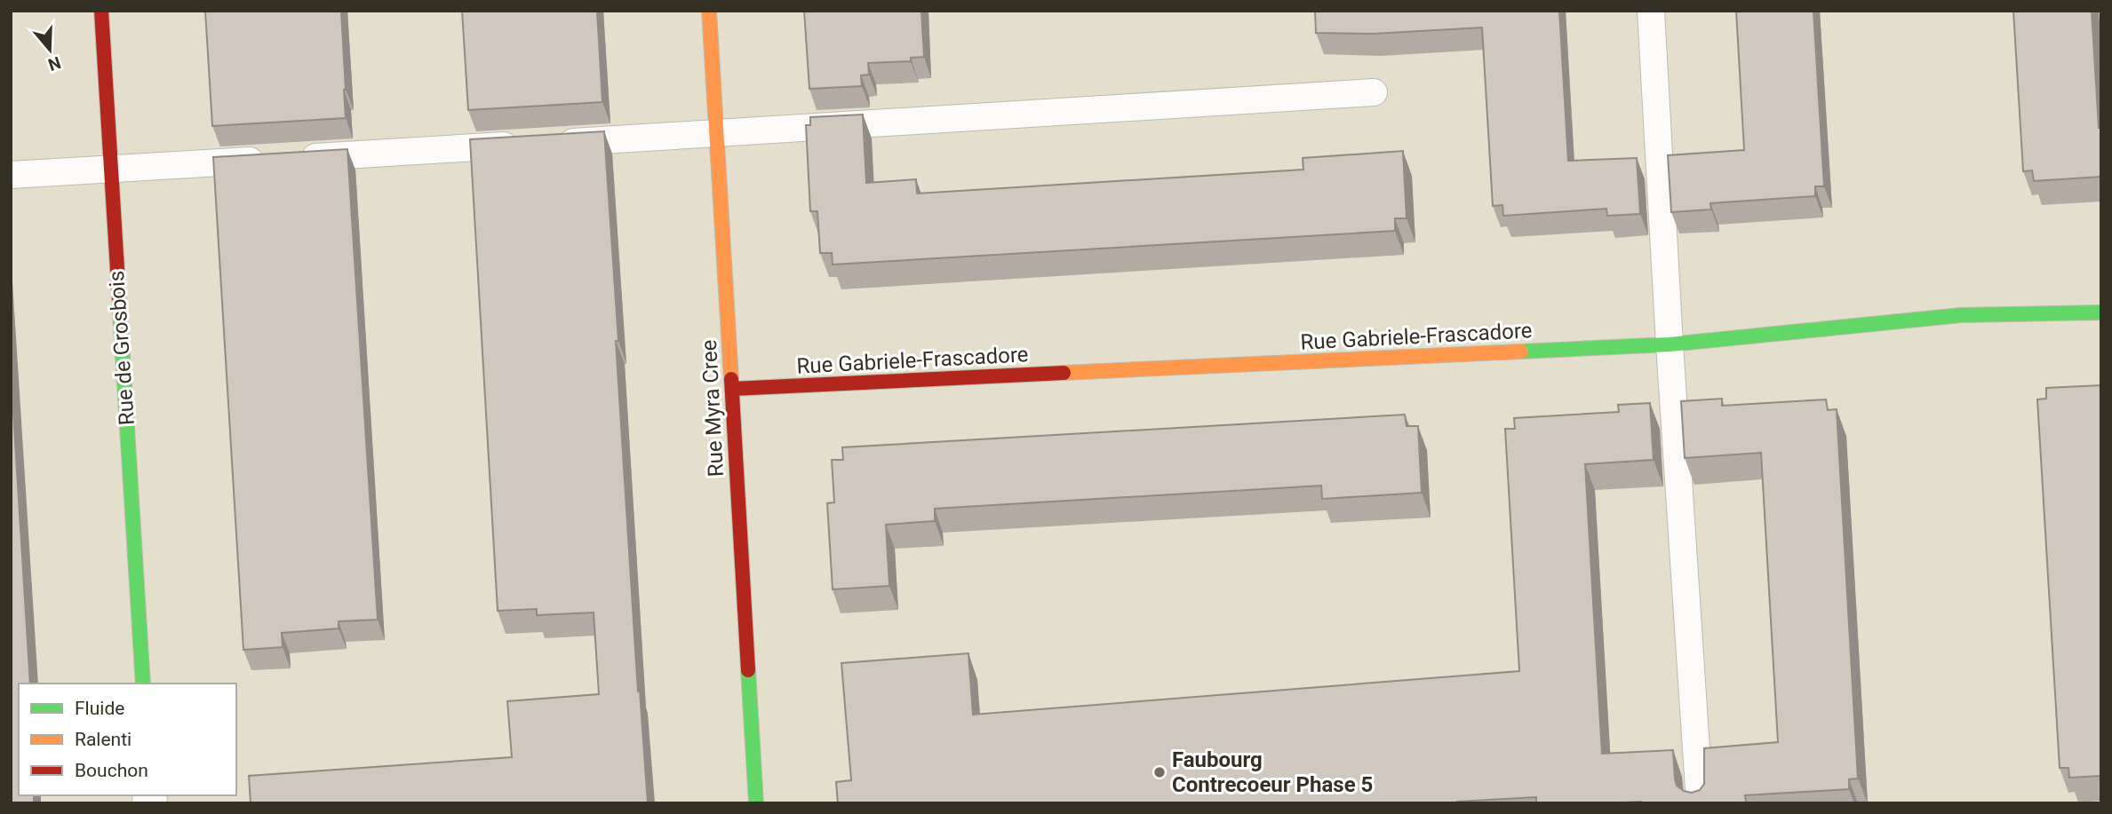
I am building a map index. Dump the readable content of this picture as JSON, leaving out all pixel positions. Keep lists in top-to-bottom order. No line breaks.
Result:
{"streets":{"street":["Rue Gabriele-Frascadore","Rue de Grosbois","Rue Myra Cree"]},"crossings":[["Rue Gabriele-Frascadore","Rue Myra Cree"]],"places":["Faubourg Contrecoeur Phase 5"],"legend":["Fluide","Ralenti","Bouchon"],"north":"bottom"}
